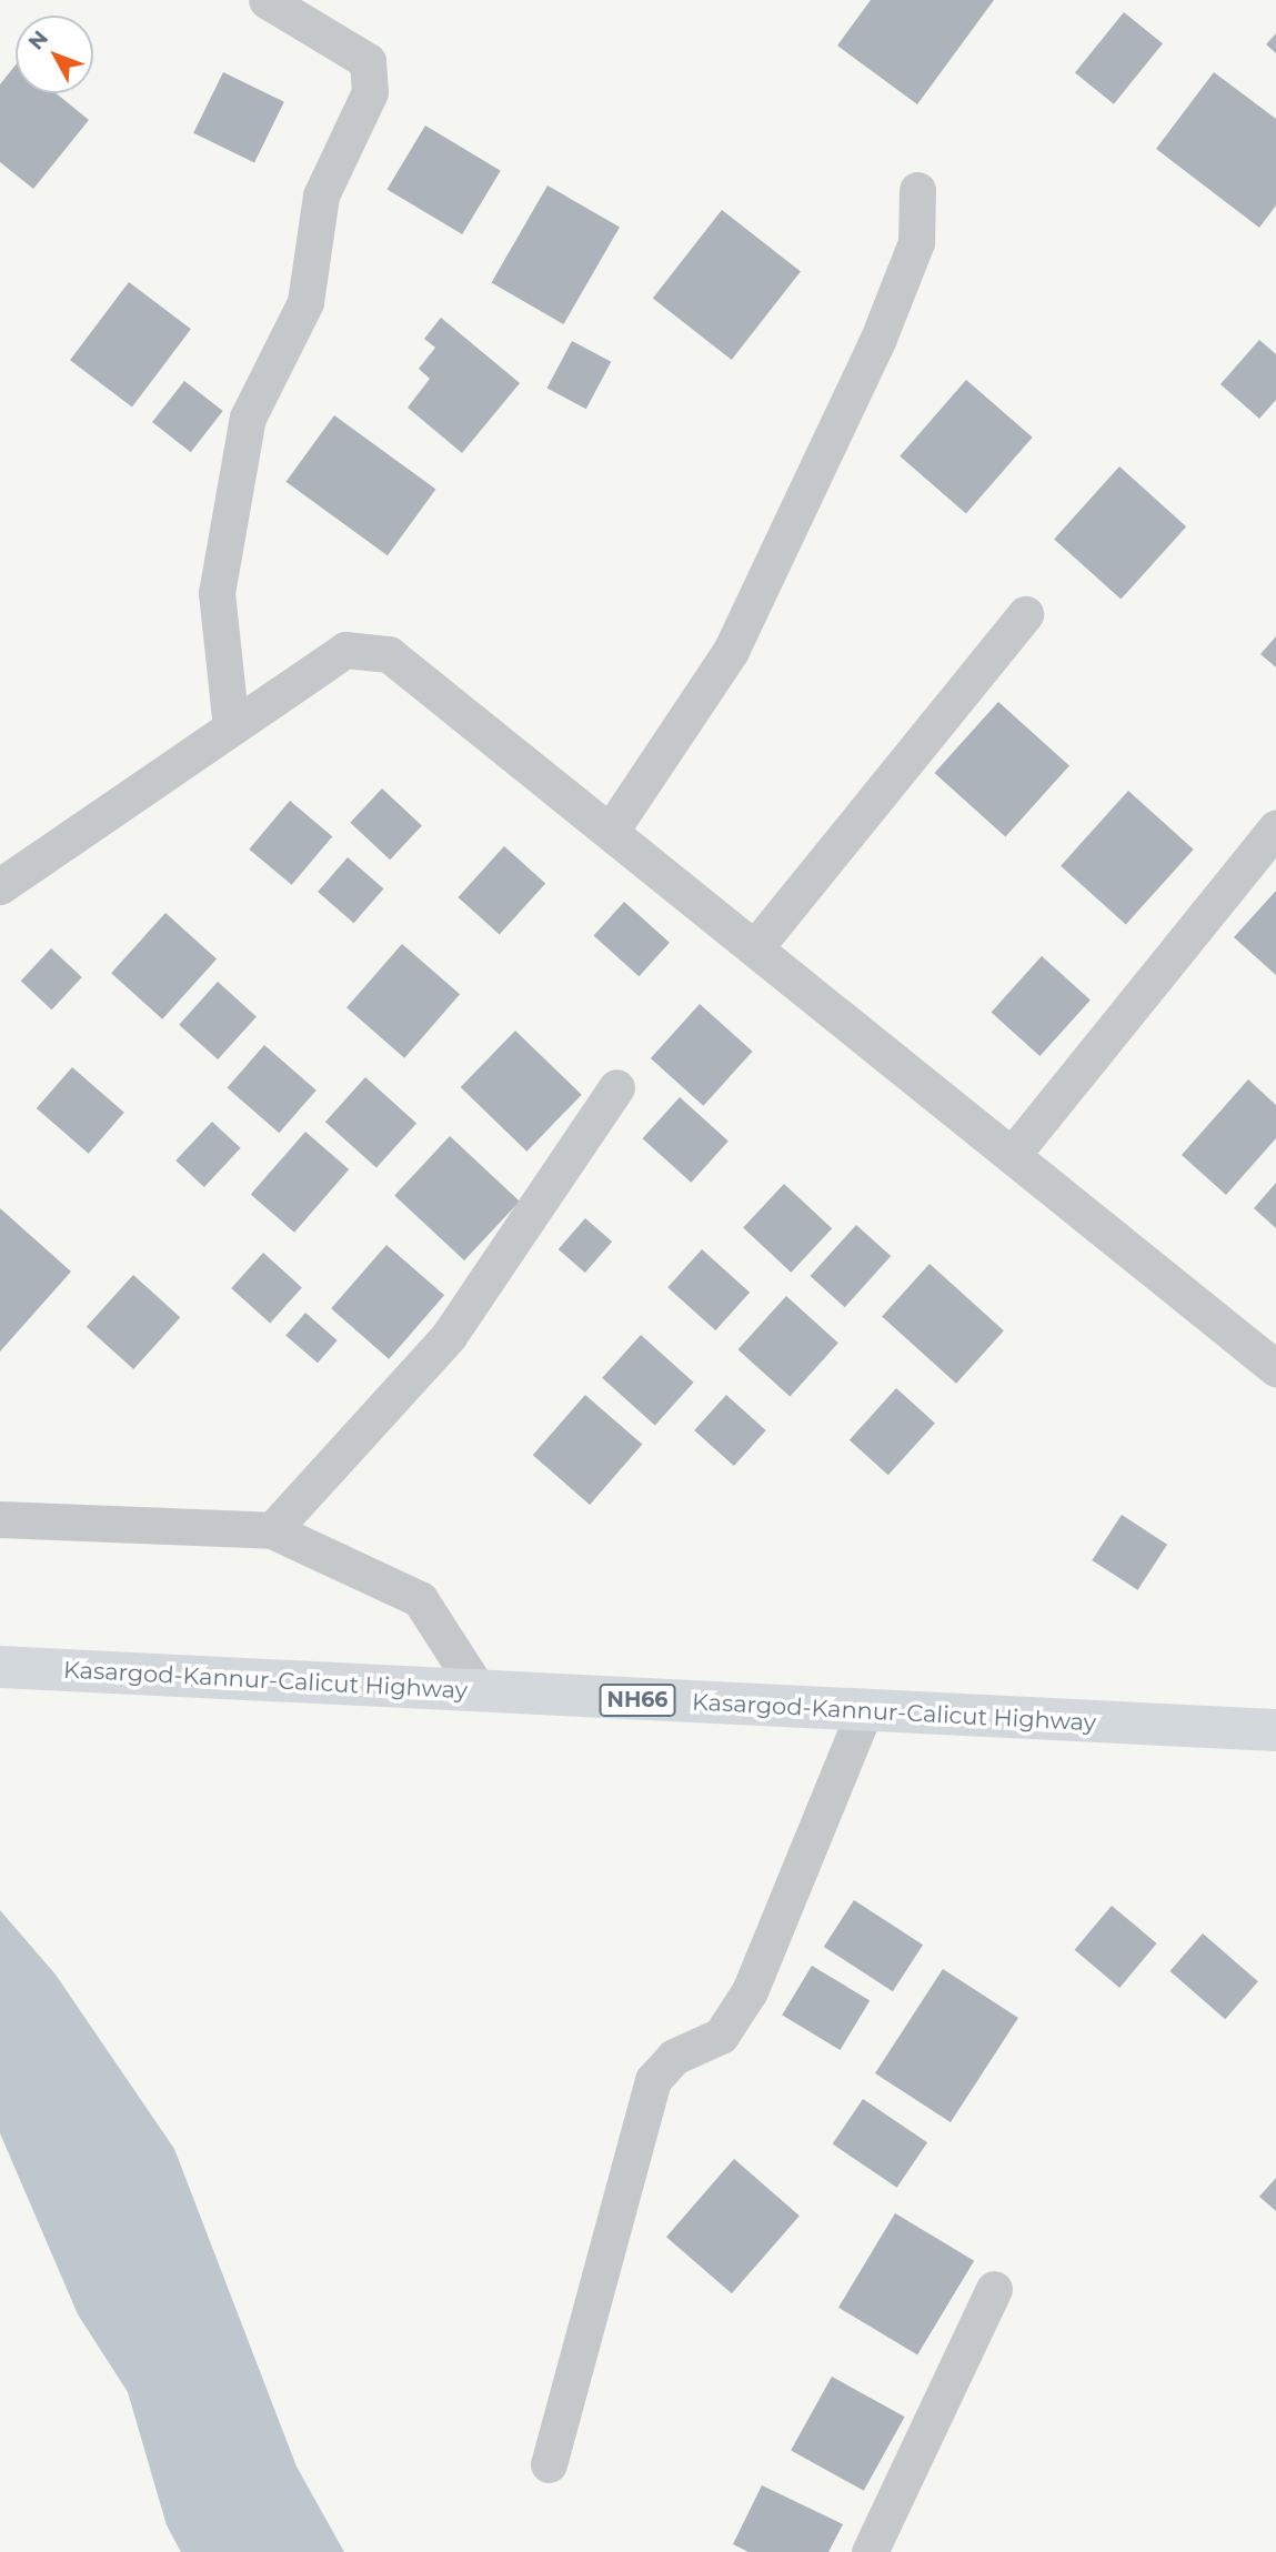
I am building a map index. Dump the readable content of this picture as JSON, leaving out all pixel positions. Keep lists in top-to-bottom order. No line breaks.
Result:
{"streets":{"highway":["Kasargod-Kannur-Calicut Highway","NH66"]},"north":"top left"}
